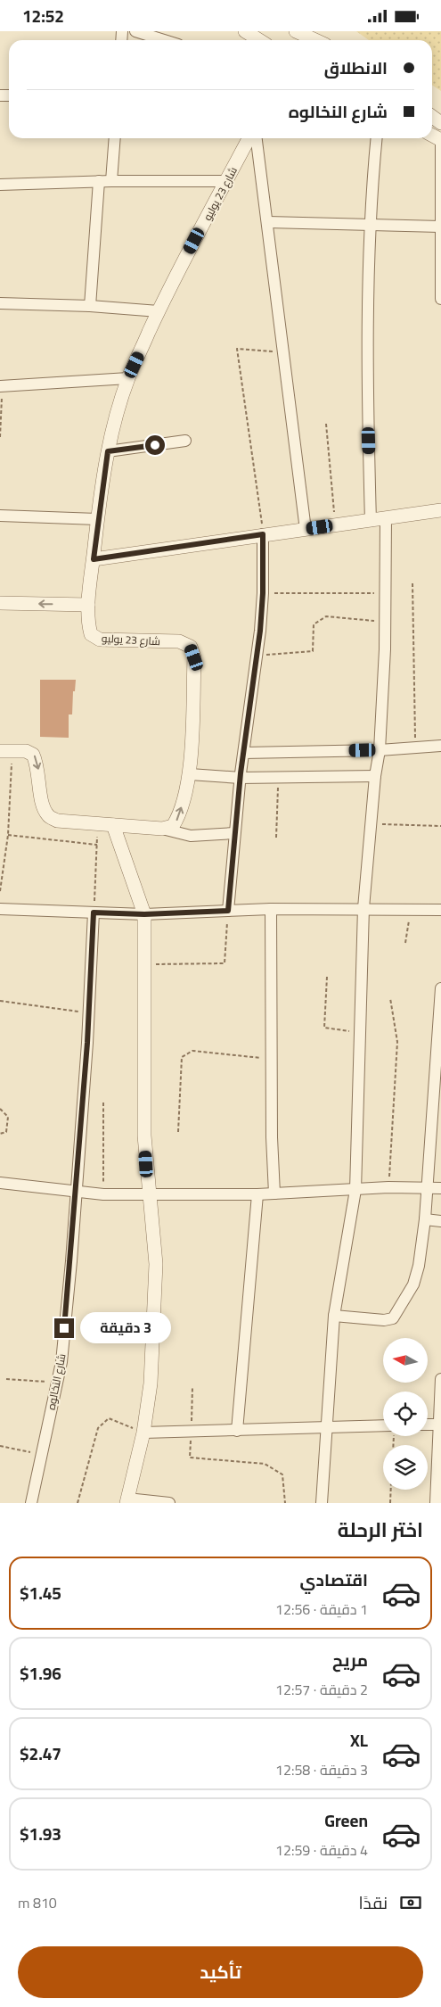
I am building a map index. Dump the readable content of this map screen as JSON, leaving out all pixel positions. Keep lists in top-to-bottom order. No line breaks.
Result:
{"streets":{"street":["شارع 23 يوليو","شارع النخالوه"]},"north":"left","page":{"status":"12:52","banner":["الانطلاق","شارع النخالوه"],"bubble":"3 دقيقة","heading":"اختر الرحلة","list":[{"name":"اقتصادي","note":"1 دقيقة · 12:56","value":"$1.45"},{"name":"مريح","note":"2 دقيقة · 12:57","value":"$1.96"},{"name":"XL","note":"3 دقيقة · 12:58","value":"$2.47"},{"name":"Green","note":"4 دقيقة · 12:59","value":"$1.93"}],"pay":["نقدًا","810 m"],"buttons":"تأكيد"}}
